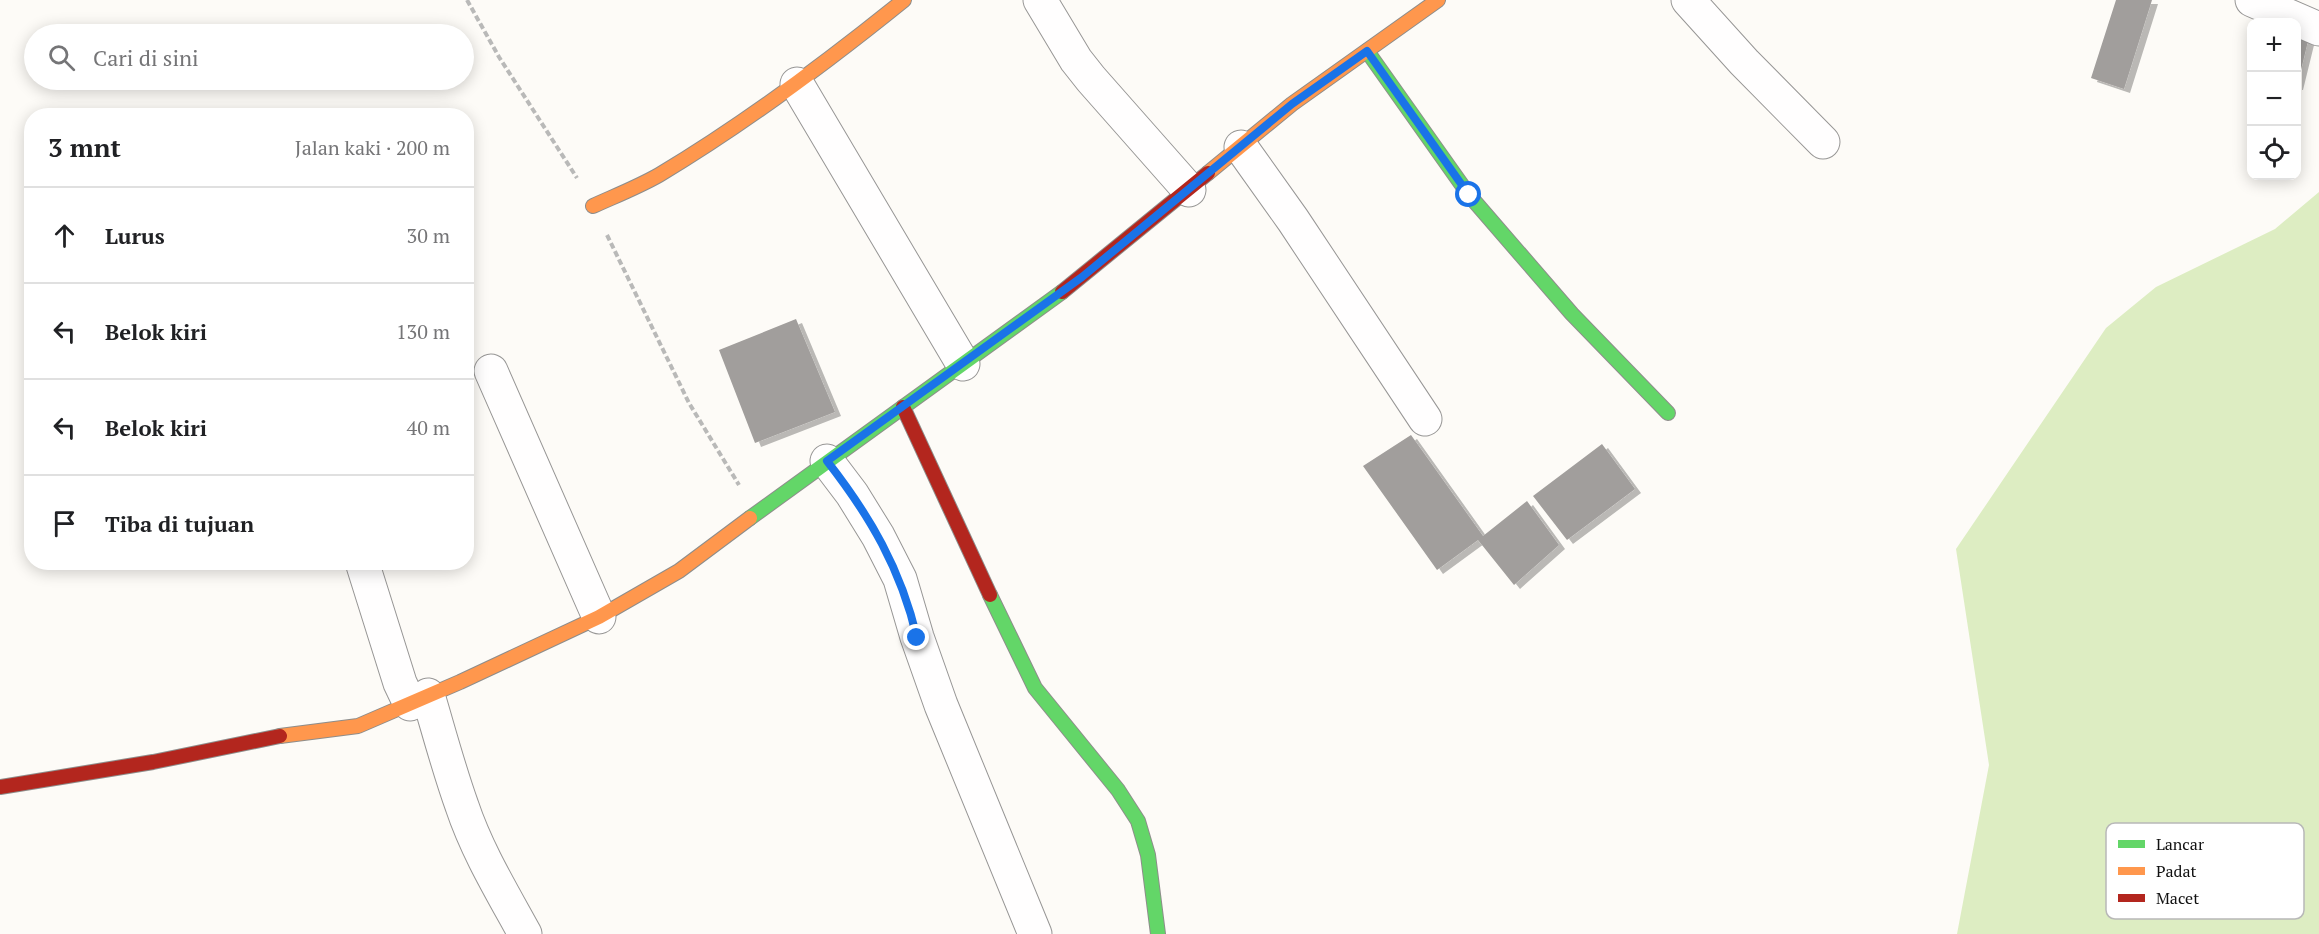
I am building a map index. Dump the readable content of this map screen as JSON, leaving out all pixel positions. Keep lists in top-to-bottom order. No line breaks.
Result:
{"legend":["Lancar","Padat","Macet"],"page":{"map_buttons":["+","−"],"search":"Cari di sini","heading":["3 mnt","Jalan kaki · 200 m"],"list":[["Lurus","30 m"],["Belok kiri","130 m"],["Belok kiri","40 m"],"Tiba di tujuan"]}}
